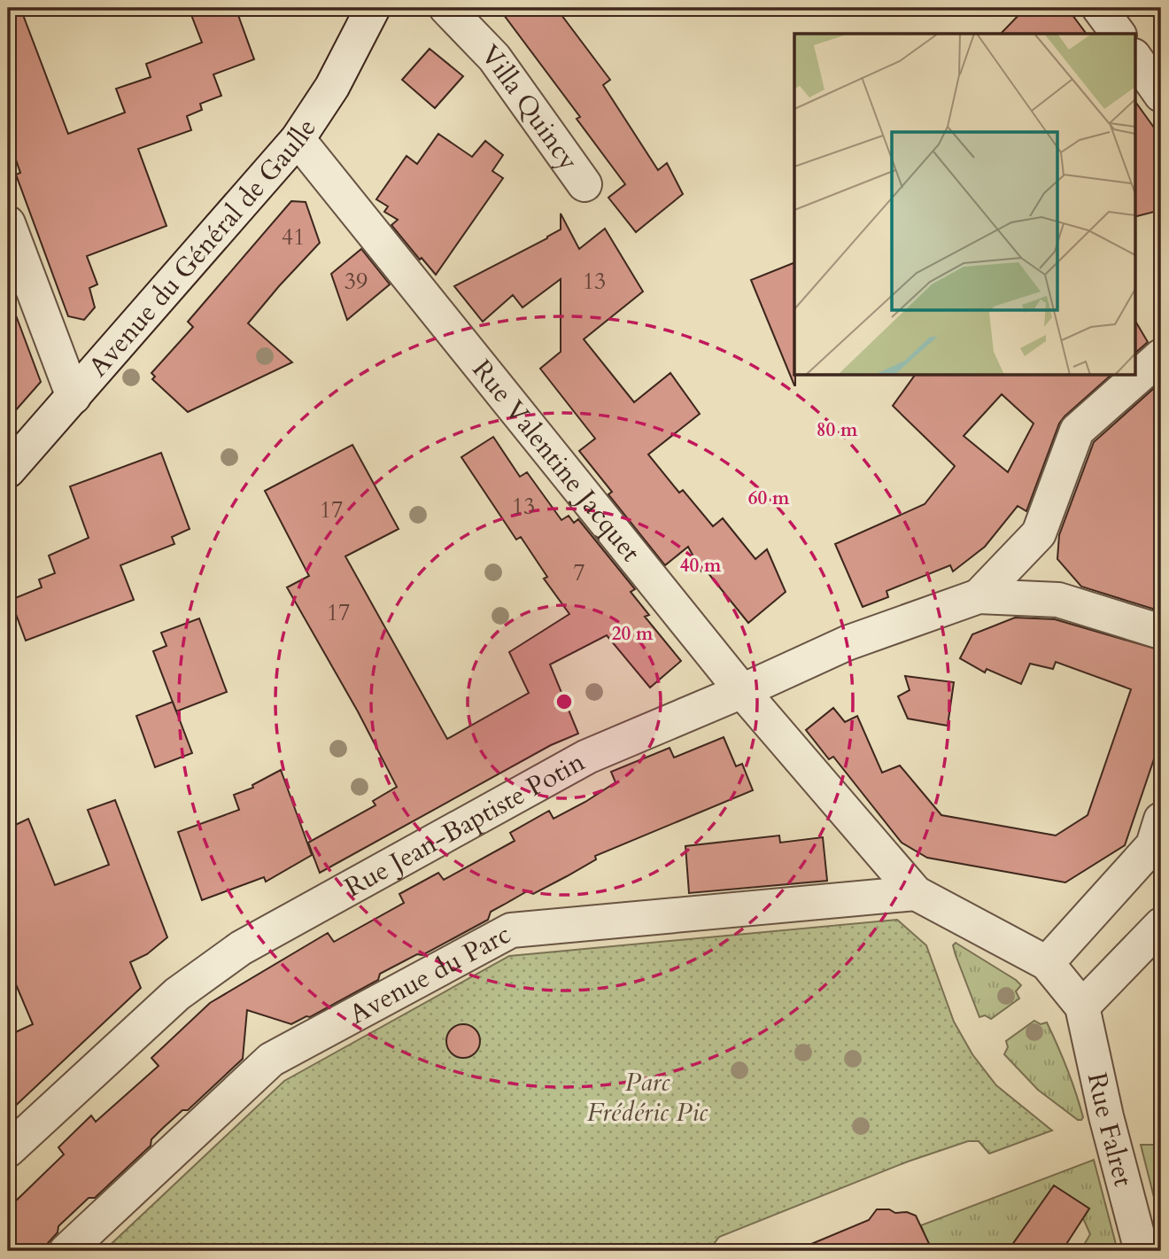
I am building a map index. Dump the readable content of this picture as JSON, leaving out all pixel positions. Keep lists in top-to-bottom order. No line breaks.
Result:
{"streets":{"street":["Villa Quincy","Avenue du Général de Gaulle","Rue Valentine Jacquet","Rue Jean-Baptiste Potin","Avenue du Parc","Rue Falret"]},"crossings":[["Avenue du Général de Gaulle","Rue Valentine Jacquet"],["Rue Valentine Jacquet","Rue Jean-Baptiste Potin"],["Rue Valentine Jacquet","Avenue du Parc"]],"parks":["Parc Frédéric Pic"],"house_numbers":["41","39","13","13","17","7","17"],"rings":["80 m","60 m","40 m","20 m"]}
